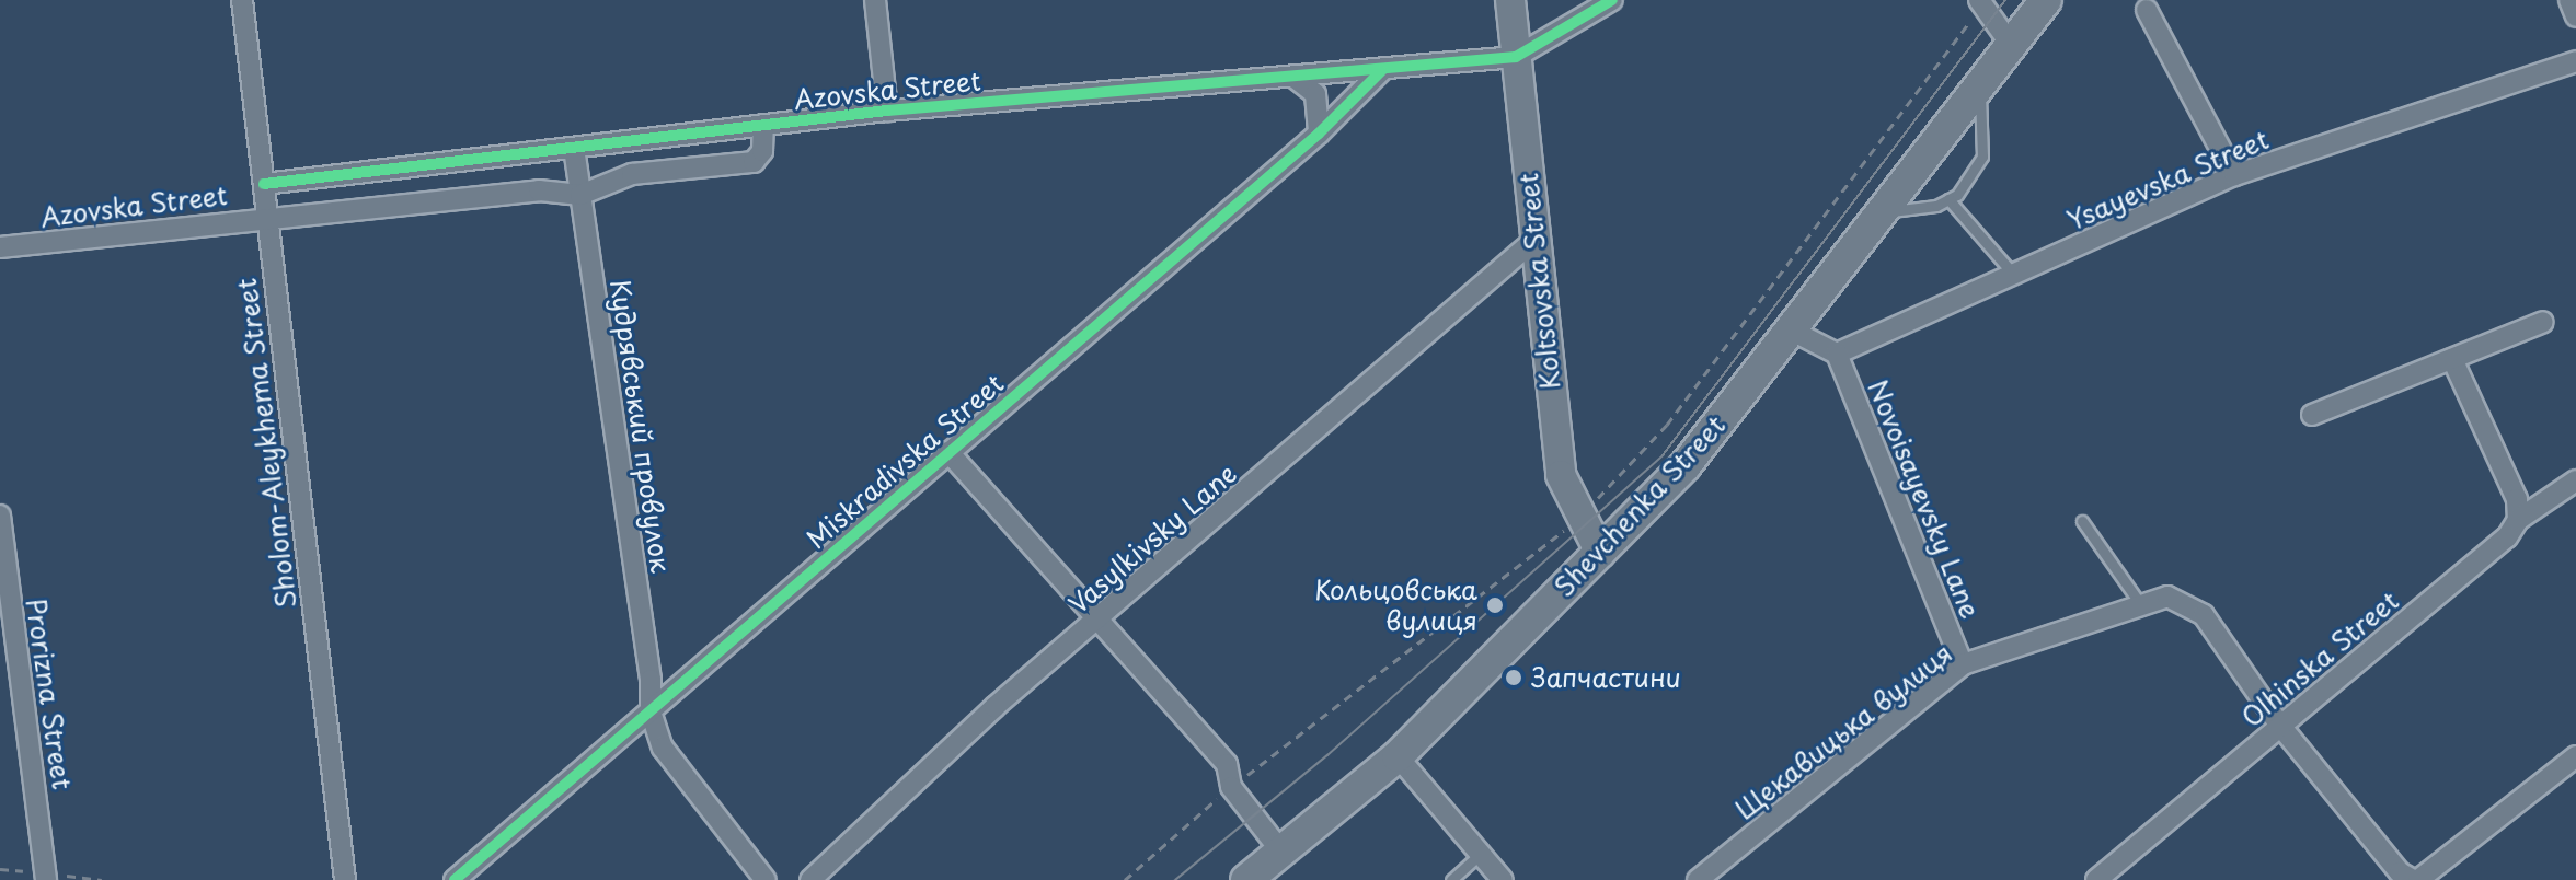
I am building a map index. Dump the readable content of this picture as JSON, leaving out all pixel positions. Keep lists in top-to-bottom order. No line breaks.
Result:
{"streets":{"main road":["Shevchenka Street"],"street":["Azovska Street","Ysayevska Street","Koltsovska Street","Кудрявський провулок","Sholom-Aleykhema Street","Miskradivska Street","Novoisayevsky Lane","Vasylkivsky Lane","Olhinska Street","Prorizna Street","Щекавицька вулиця"]},"crossings":[["Azovska Street","Koltsovska Street"],["Azovska Street","Кудрявський провулок"],["Azovska Street","Sholom-Aleykhema Street"],["Azovska Street","Miskradivska Street"],["Ysayevska Street","Novoisayevsky Lane"],["Koltsovska Street","Shevchenka Street"],["Koltsovska Street","Vasylkivsky Lane"],["Кудрявський провулок","Miskradivska Street"],["Novoisayevsky Lane","Щекавицька вулиця"],["Olhinska Street","Щекавицька вулиця"]],"places":["Кольцовська вулиця","Запчастини"]}
